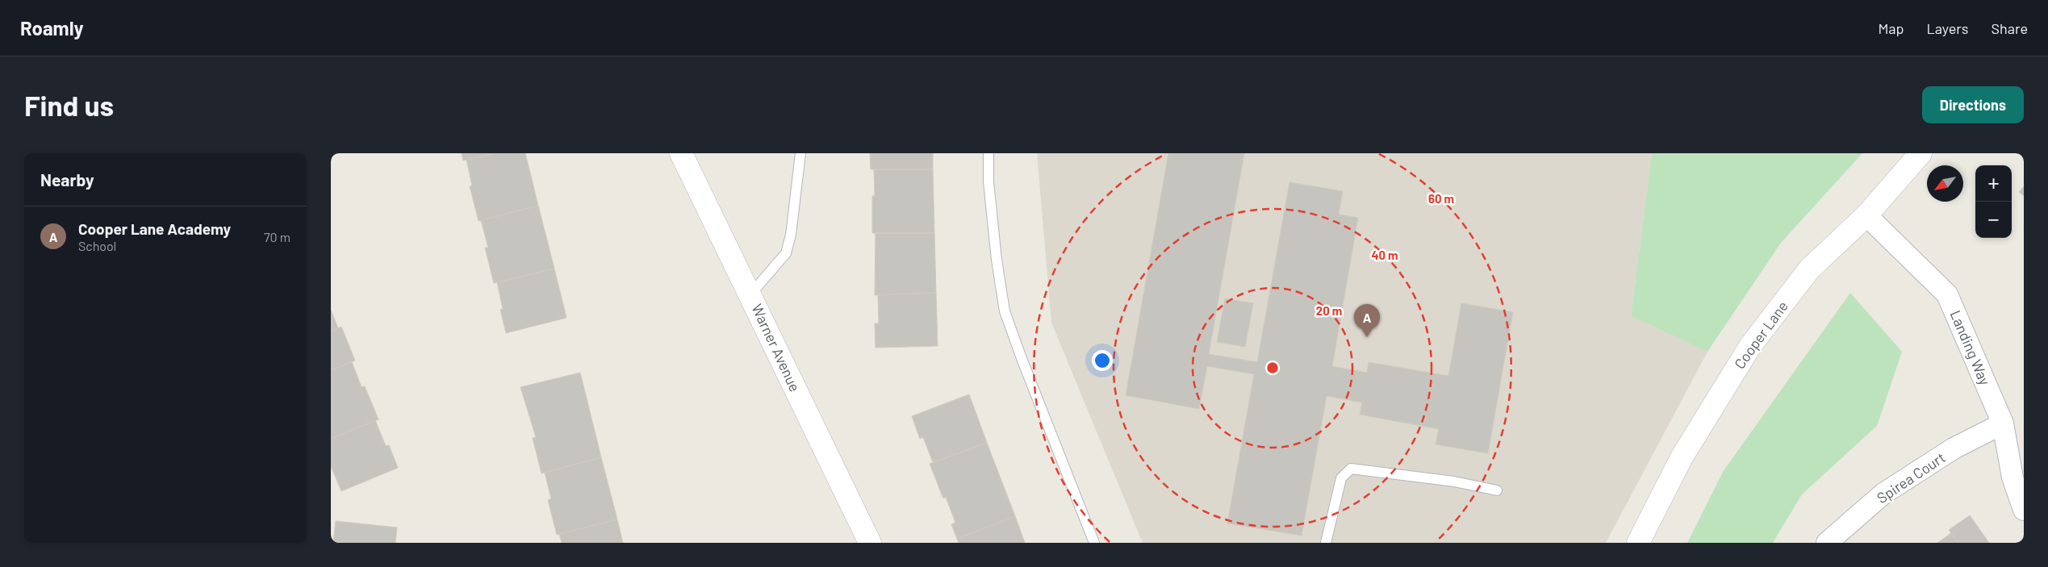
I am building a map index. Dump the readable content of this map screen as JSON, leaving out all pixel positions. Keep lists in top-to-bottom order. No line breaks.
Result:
{"streets":{"street":["Cooper Lane","Warner Avenue","Landing Way","Spirea Court"]},"crossings":[["Cooper Lane","Landing Way"],["Landing Way","Spirea Court"]],"north":"bottom left","page":{"header":"Roamly","nav":["Map","Layers","Share"],"buttons":"Directions","title":"Find us","heading":"Nearby","map_buttons":["+","−"],"list":[{"mark":"A","name":"Cooper Lane Academy","note":"School","value":"70 m"}],"pins":"A"},"rings":["60 m","40 m","20 m"]}
